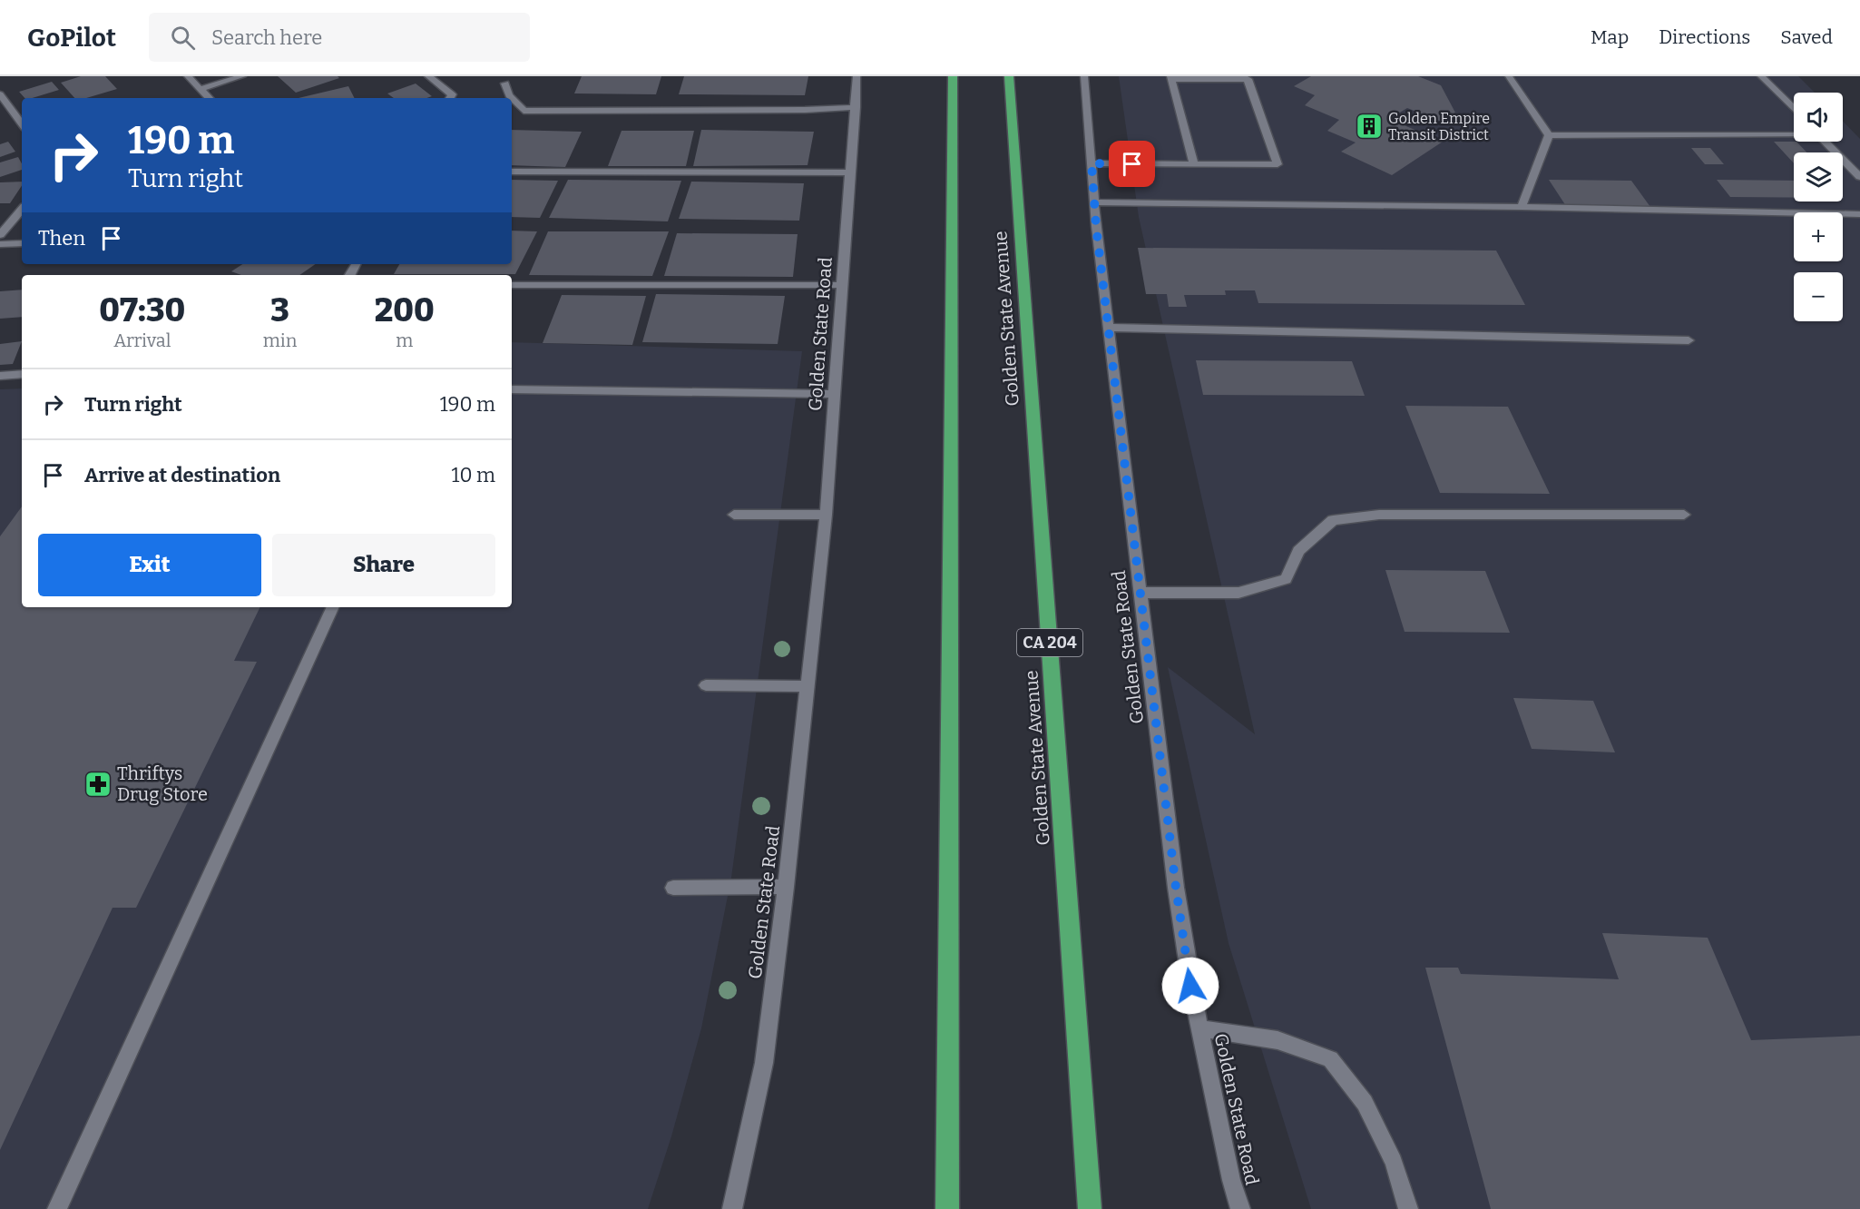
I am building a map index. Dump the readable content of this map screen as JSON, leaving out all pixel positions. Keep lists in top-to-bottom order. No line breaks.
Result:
{"streets":{"highway":["Golden State Avenue","CA 204"],"street":["Golden State Road"]},"places":{"building":["Golden Empire Transit District"],"pharmacy":["Thriftys Drug Store"]},"page":{"header":"GoPilot","search":"Search here","nav":["Map","Directions","Saved"],"map_buttons":["+","−"],"turn":["190 m","Turn right"],"then":"Then","eta":["07:30","Arrival","3","min","200","m"],"list":[{"name":"Turn right","value":"190 m"},{"name":"Arrive at destination","value":"10 m"}],"buttons":["Exit","Share"]}}
